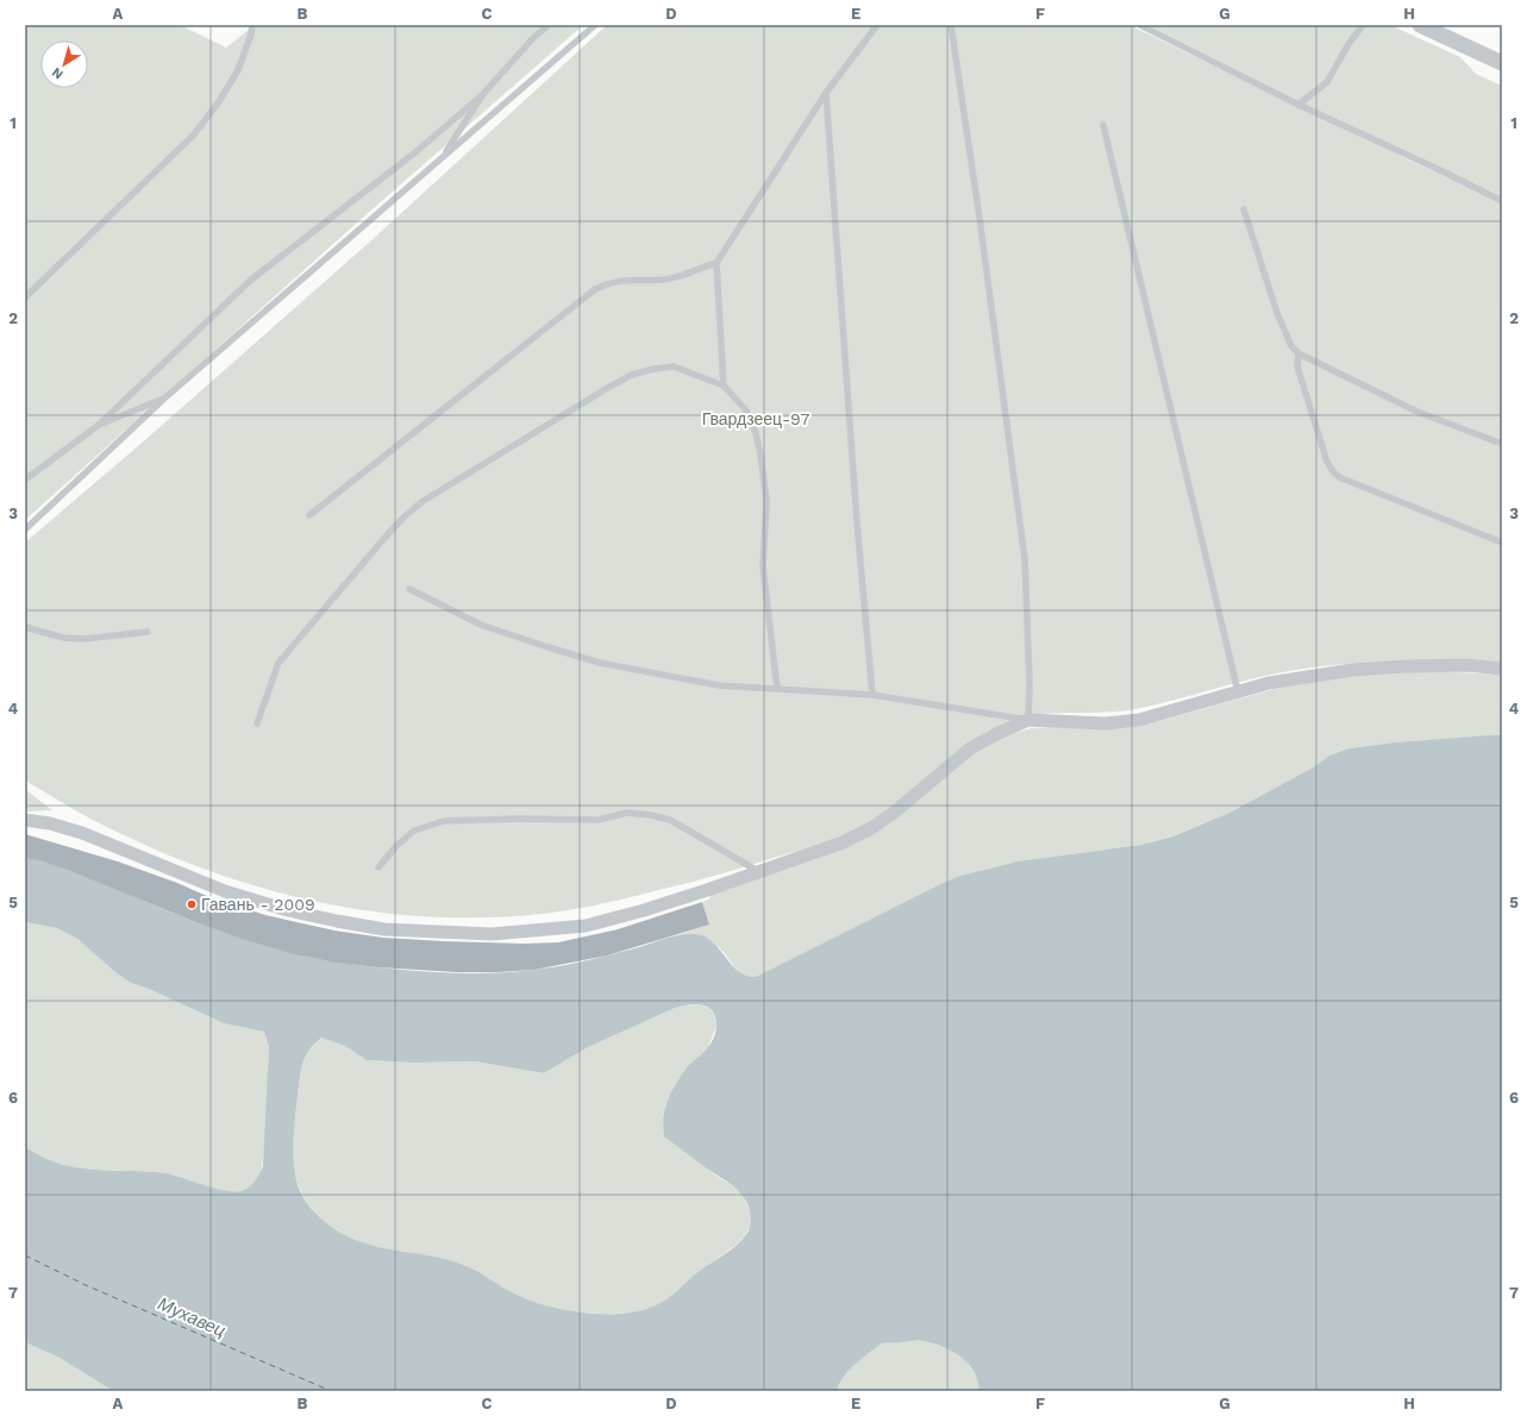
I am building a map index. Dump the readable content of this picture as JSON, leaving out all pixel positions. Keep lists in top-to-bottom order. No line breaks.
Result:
{"water":["Мухавец"],"parks":["Гвардзеец-97"],"places":["Гавань - 2009"],"north":"bottom left","grid":{"columns":["A","B","C","D","E","F","G","H"],"rows":["1","2","3","4","5","6","7"]}}
